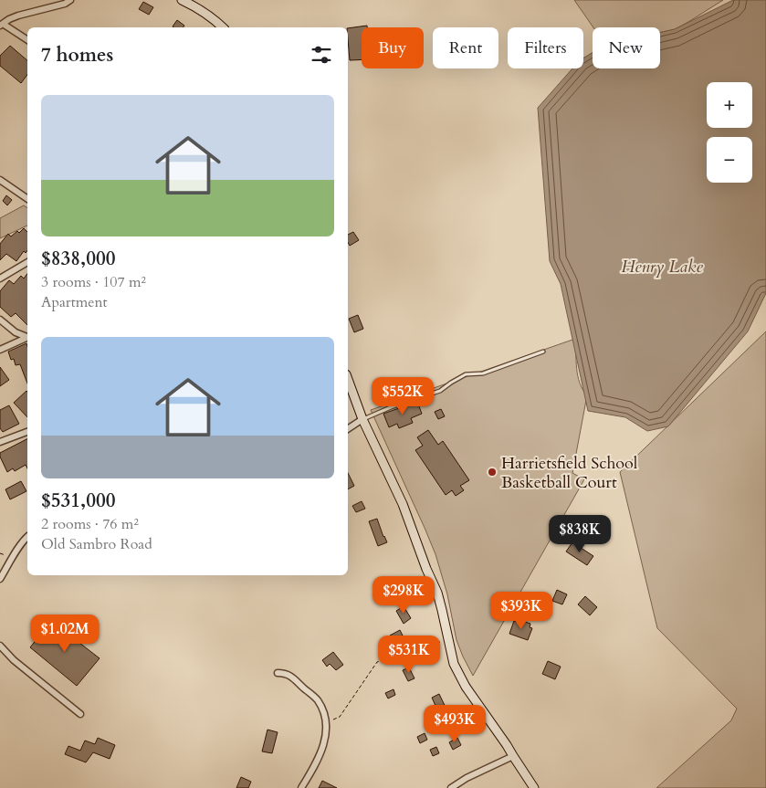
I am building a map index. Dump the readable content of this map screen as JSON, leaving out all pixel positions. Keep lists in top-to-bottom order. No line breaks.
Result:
{"water":["Henry Lake"],"places":["Harrietsfield School Basketball Court"],"page":{"chip":["Buy","Rent","Filters","New"],"heading":"7 homes","map_buttons":["+","−"],"list":[{"name":"$838,000","note":"3 rooms · 107 m² · Apartment"},{"name":"$531,000","note":"2 rooms · 76 m² · Old Sambro Road"}],"price":["$552K","$838K","$298K","$393K","$1.02M","$531K","$493K"]}}
